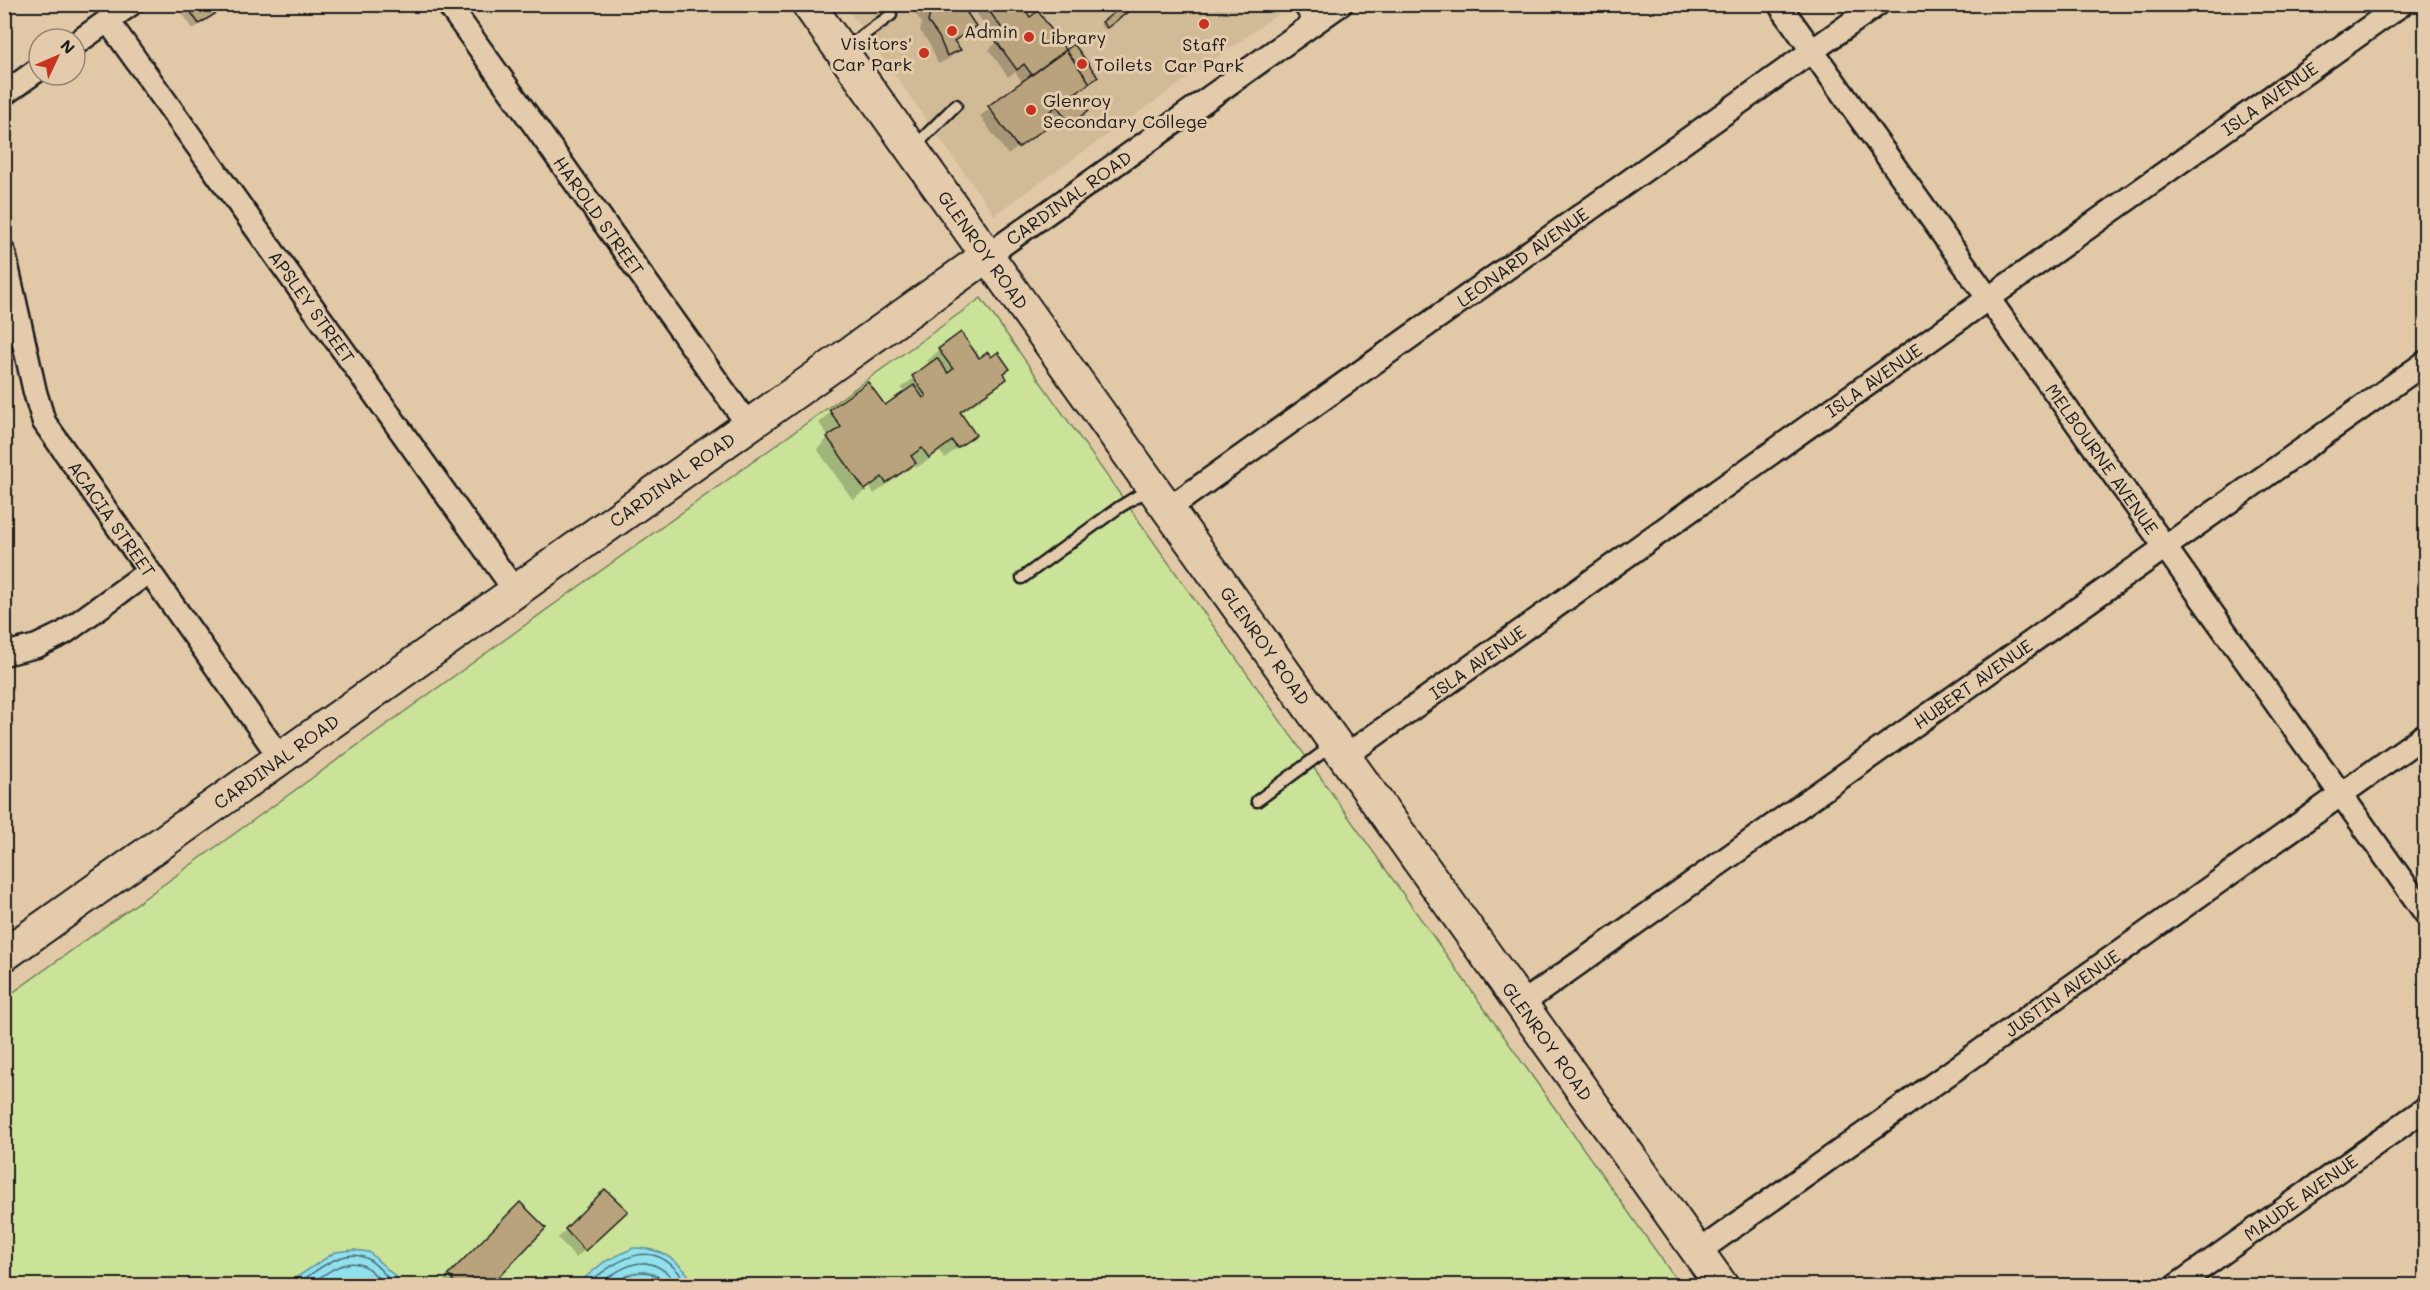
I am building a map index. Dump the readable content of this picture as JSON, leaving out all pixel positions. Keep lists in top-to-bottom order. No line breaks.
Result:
{"streets":{"street":["ISLA AVENUE","CARDINAL ROAD","HAROLD STREET","GLENROY ROAD","LEONARD AVENUE","APSLEY STREET","MELBOURNE AVENUE","ACACIA STREET","HUBERT AVENUE","JUSTIN AVENUE","MAUDE AVENUE"]},"crossings":[["ISLA AVENUE","GLENROY ROAD"],["ISLA AVENUE","MELBOURNE AVENUE"],["CARDINAL ROAD","HAROLD STREET"],["CARDINAL ROAD","GLENROY ROAD"],["CARDINAL ROAD","APSLEY STREET"],["CARDINAL ROAD","ACACIA STREET"],["GLENROY ROAD","LEONARD AVENUE"],["GLENROY ROAD","HUBERT AVENUE"],["GLENROY ROAD","JUSTIN AVENUE"],["LEONARD AVENUE","MELBOURNE AVENUE"],["MELBOURNE AVENUE","HUBERT AVENUE"],["MELBOURNE AVENUE","JUSTIN AVENUE"]],"places":["Staff Car Park","Admin","Library","Visitors' Car Park","Toilets","Glenroy Secondary College"],"north":"top right"}
